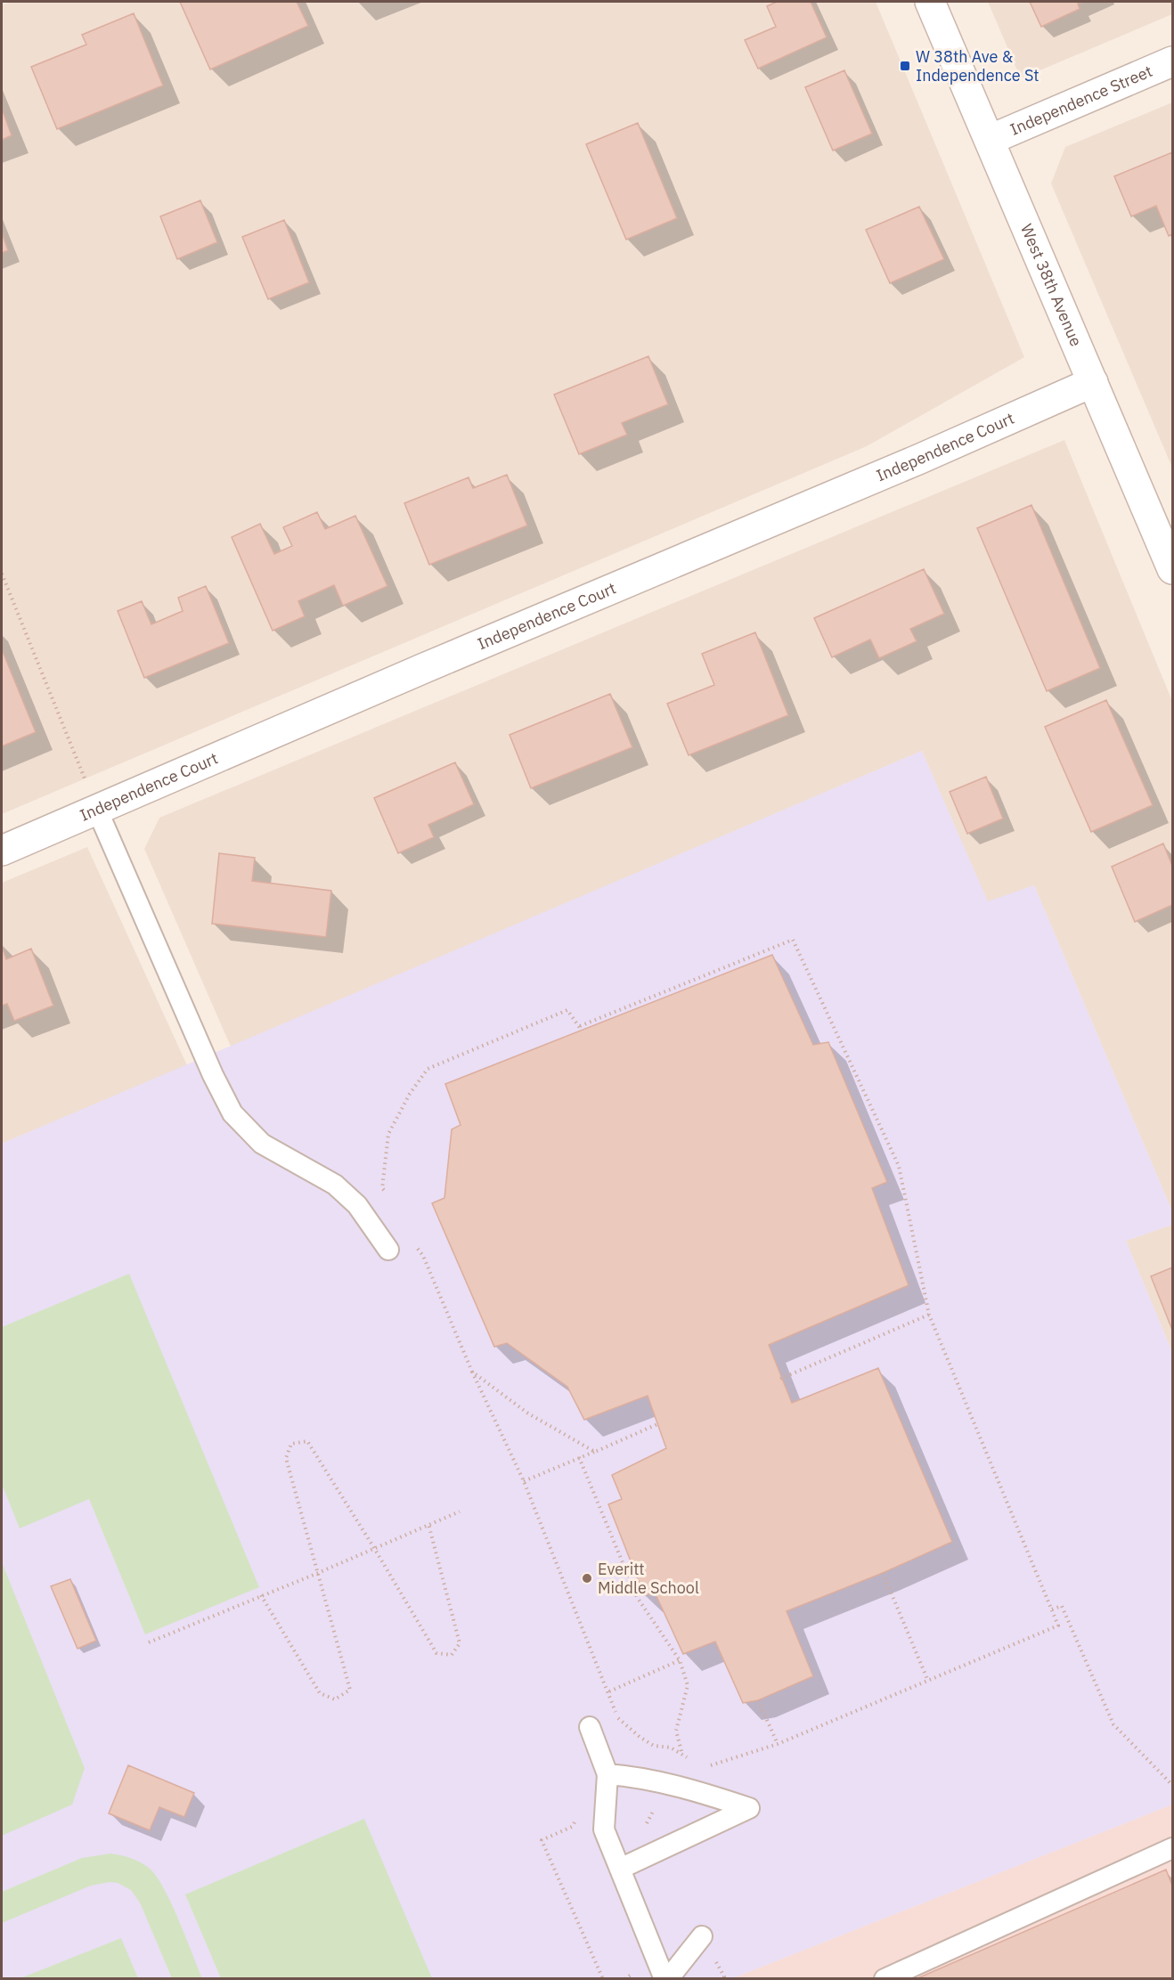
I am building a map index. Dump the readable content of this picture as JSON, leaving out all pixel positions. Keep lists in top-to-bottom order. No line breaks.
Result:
{"streets":{"street":["Independence Street","West 38th Avenue","Independence Court"]},"crossings":[["Independence Street","West 38th Avenue"],["West 38th Avenue","Independence Court"]],"places":{"transit":["W 38th Ave & Independence St"],"other":["Everitt Middle School"]}}
